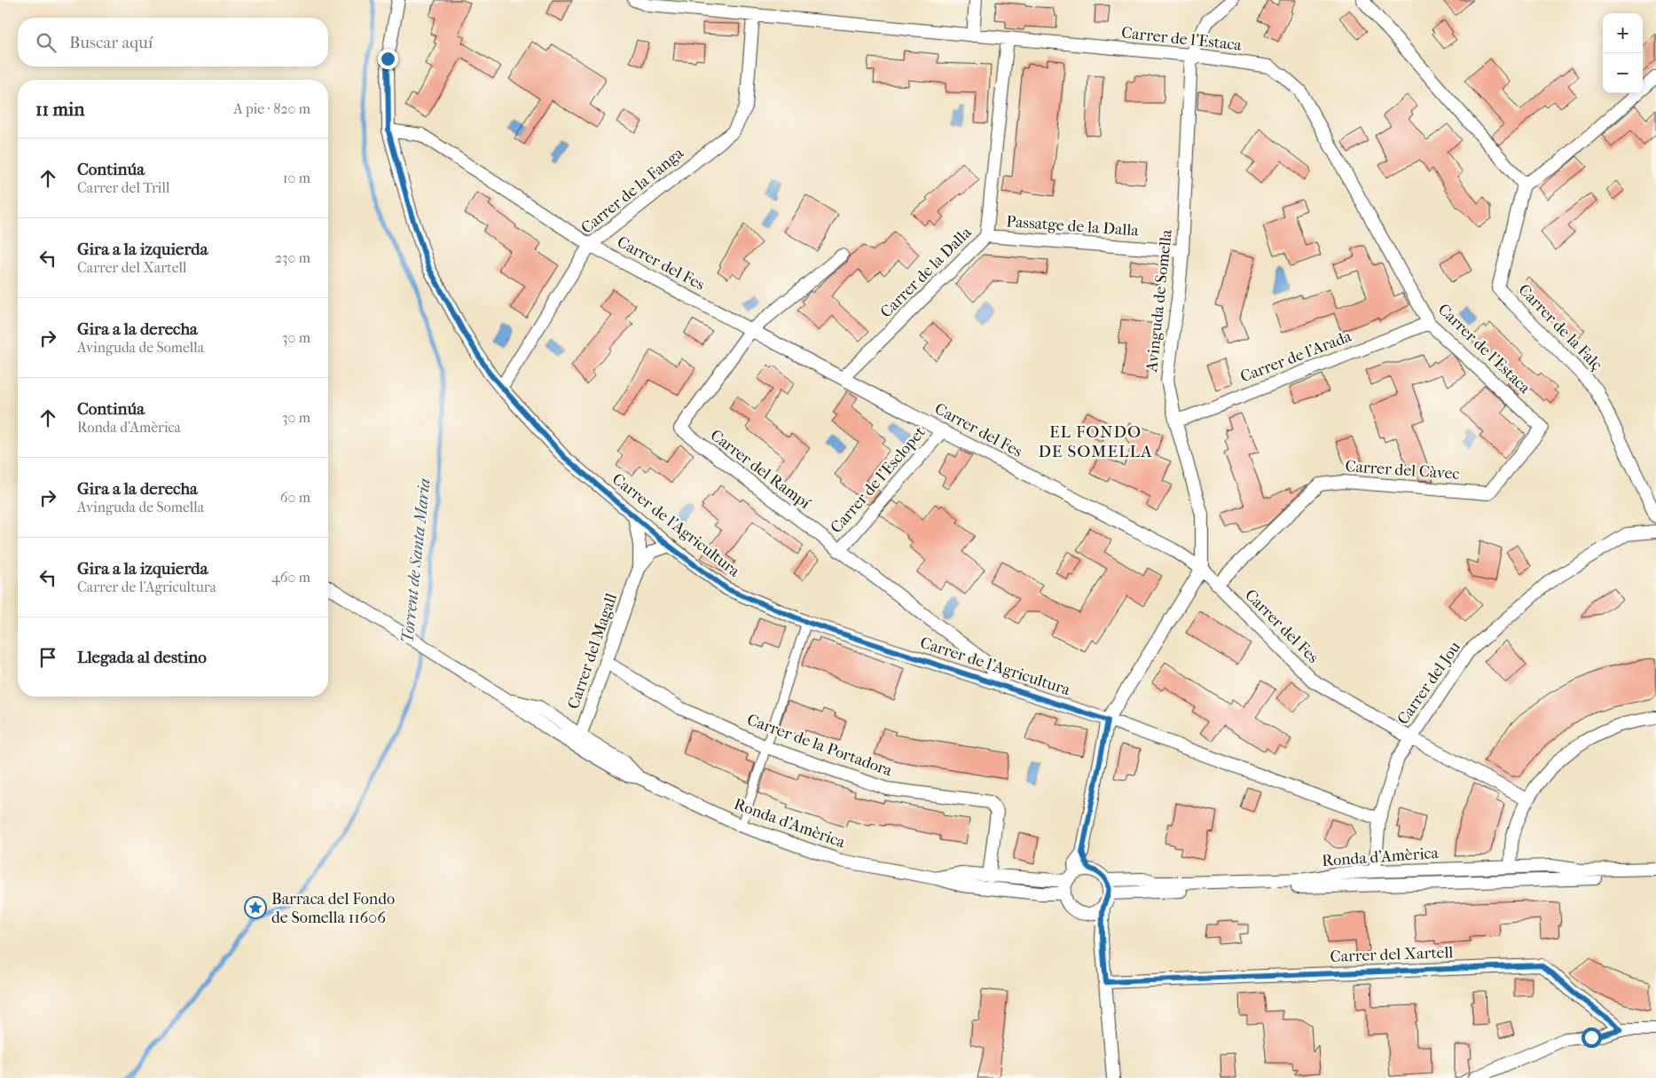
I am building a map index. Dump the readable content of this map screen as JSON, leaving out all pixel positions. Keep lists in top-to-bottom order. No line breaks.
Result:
{"streets":{"street":["Carrer de l'Estaca","Carrer de la Fanga","Passatge de la Dalla","Carrer del Fes","Carrer de la Dalla","Avinguda de Somella","Carrer de la Falç","Carrer de l'Arada","Carrer del Rampí","Carrer del Càvec","Carrer de l'Esclopet","Carrer de l'Agricultura","Carrer del Magall","Carrer del Jou","Carrer de la Portadora","Ronda d'Amèrica","Carrer del Xartell"]},"crossings":[["Carrer de l'Estaca","Carrer de la Fanga"],["Carrer de l'Estaca","Carrer de la Dalla"],["Carrer de l'Estaca","Avinguda de Somella"],["Carrer de l'Estaca","Carrer de l'Arada"],["Carrer de l'Estaca","Carrer del Càvec"],["Carrer de la Fanga","Carrer del Fes"],["Carrer de la Fanga","Carrer de l'Agricultura"],["Passatge de la Dalla","Carrer de la Dalla"],["Passatge de la Dalla","Avinguda de Somella"],["Carrer del Fes","Carrer de la Dalla"],["Carrer del Fes","Avinguda de Somella"],["Carrer del Fes","Carrer del Rampí"],["Carrer del Fes","Carrer del Càvec"],["Carrer del Fes","Carrer de l'Esclopet"],["Carrer del Fes","Carrer de l'Agricultura"],["Carrer del Fes","Carrer del Jou"],["Avinguda de Somella","Carrer de l'Arada"],["Carrer del Rampí","Carrer de l'Esclopet"],["Carrer del Rampí","Carrer de l'Agricultura"],["Carrer de l'Agricultura","Carrer del Magall"],["Carrer de l'Agricultura","Carrer del Jou"],["Carrer del Magall","Carrer de la Portadora"],["Carrer del Magall","Ronda d'Amèrica"],["Carrer del Jou","Ronda d'Amèrica"],["Carrer de la Portadora","Ronda d'Amèrica"]],"districts":["EL FONDO DE SOMELLA"],"water":["Torrent de Santa Maria"],"places":{"place":["Barraca del Fondo de Somella 11606"]},"page":{"map_buttons":["+","−"],"search":"Buscar aquí","heading":["11 min","A pie · 820 m"],"list":[["Continúa","Carrer del Trill","10 m"],["Gira a la izquierda","Carrer del Xartell","230 m"],["Gira a la derecha","Avinguda de Somella","30 m"],["Continúa","Ronda d'Amèrica","30 m"],["Gira a la derecha","Avinguda de Somella","60 m"],["Gira a la izquierda","Carrer de l'Agricultura","460 m"],"Llegada al destino"]}}
